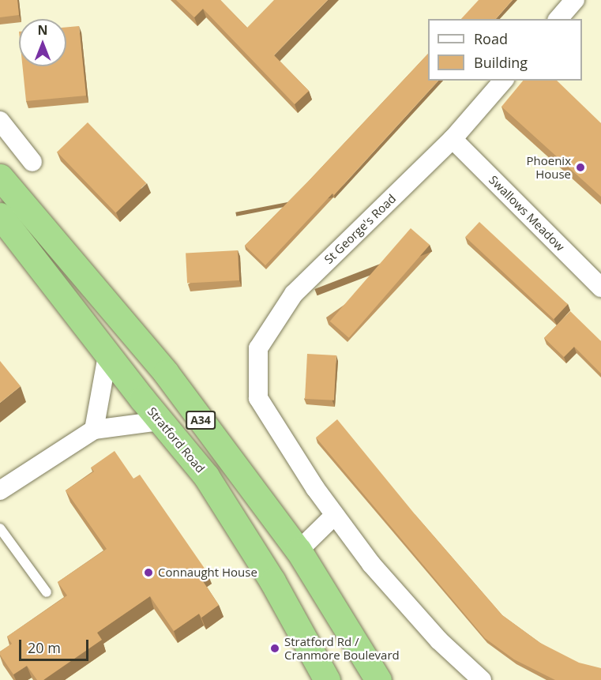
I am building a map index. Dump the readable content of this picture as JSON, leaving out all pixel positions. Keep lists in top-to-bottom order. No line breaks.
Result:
{"streets":{"highway":["A34","Stratford Road"],"street":["Swallows Meadow","St George's Road"]},"crossings":[["Swallows Meadow","St George's Road"]],"places":["Phoenix House","Connaught House","Stratford Rd / Cranmore Boulevard"],"legend":["Road","Building"],"scale_bar":"20 m","north":"top"}
